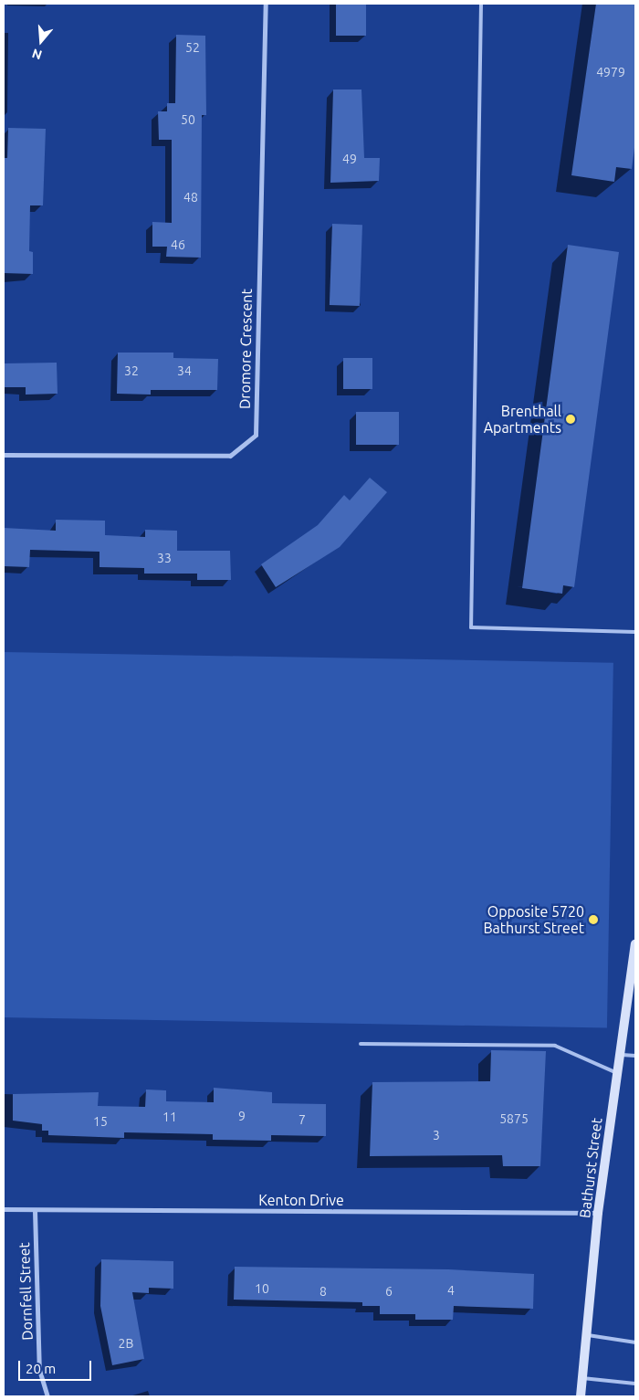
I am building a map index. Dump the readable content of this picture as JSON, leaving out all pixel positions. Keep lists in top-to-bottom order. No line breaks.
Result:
{"streets":{"main road":["Bathurst Street"],"street":["Dromore Crescent","Kenton Drive","Dornfell Street"]},"crossings":[["Bathurst Street","Kenton Drive"],["Kenton Drive","Dornfell Street"]],"places":["Brenthall Apartments","Opposite 5720 Bathurst Street"],"house_numbers":["52","4979","50","49","48","46","32","34","33","9","11","5875","7","15","3","10","4","8","6","2B"],"scale_bar":"20 m","north":"bottom"}
